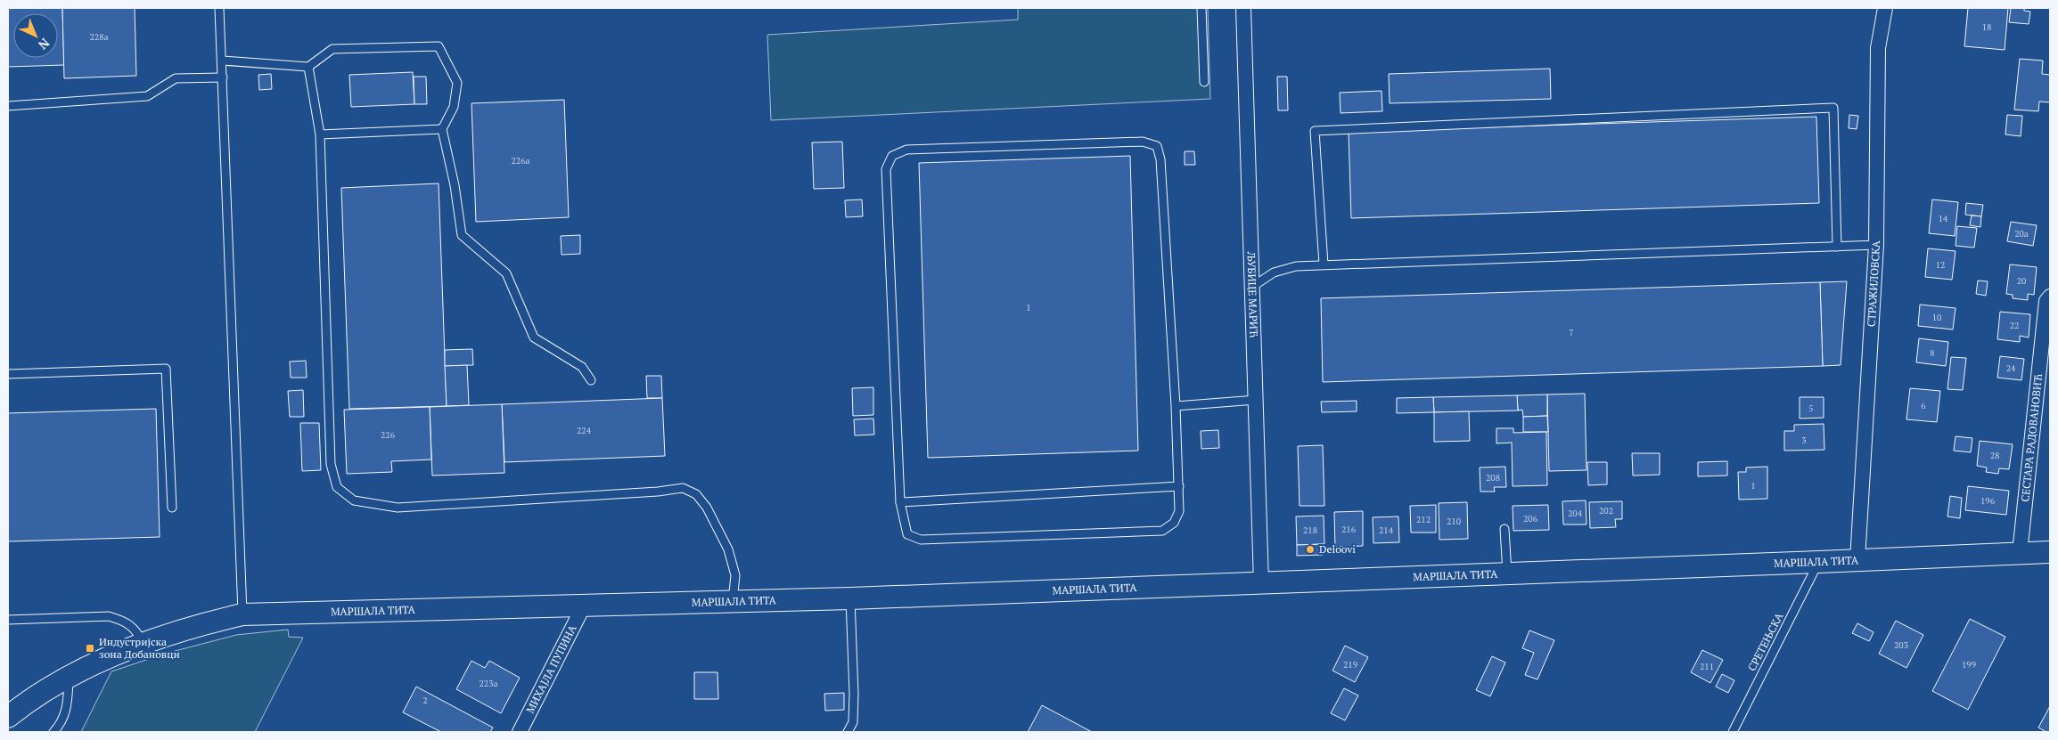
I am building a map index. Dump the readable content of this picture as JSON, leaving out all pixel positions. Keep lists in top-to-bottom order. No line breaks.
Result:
{"streets":{"main road":["МАРШАЛА ТИТА"],"street":["СТРАЖИЛОВСКА","ЉУБИЦЕ МАРИЋ","СЕСТАРА РАДОВАНОВИЋ","МИХАЈЛА ПУПИНА"],"lane":["СРЕТЕЊСКА"]},"crossings":[["СТРАЖИЛОВСКА","МАРШАЛА ТИТА"],["ЉУБИЦЕ МАРИЋ","МАРШАЛА ТИТА"],["СЕСТАРА РАДОВАНОВИЋ","МАРШАЛА ТИТА"],["МАРШАЛА ТИТА","СРЕТЕЊСКА"],["МАРШАЛА ТИТА","МИХАЈЛА ПУПИНА"]],"places":{"other":["Deloovi"],"transit":["Индустријска зона Добановци"]},"house_numbers":["18","228a","226a","14","20a","12","20","1","10","22","7","8","24","6","5","224","226","3","28","208","1","196","202","204","206","212","210","216","218","214","203","219","199","211","223a","2"],"north":"bottom right"}
